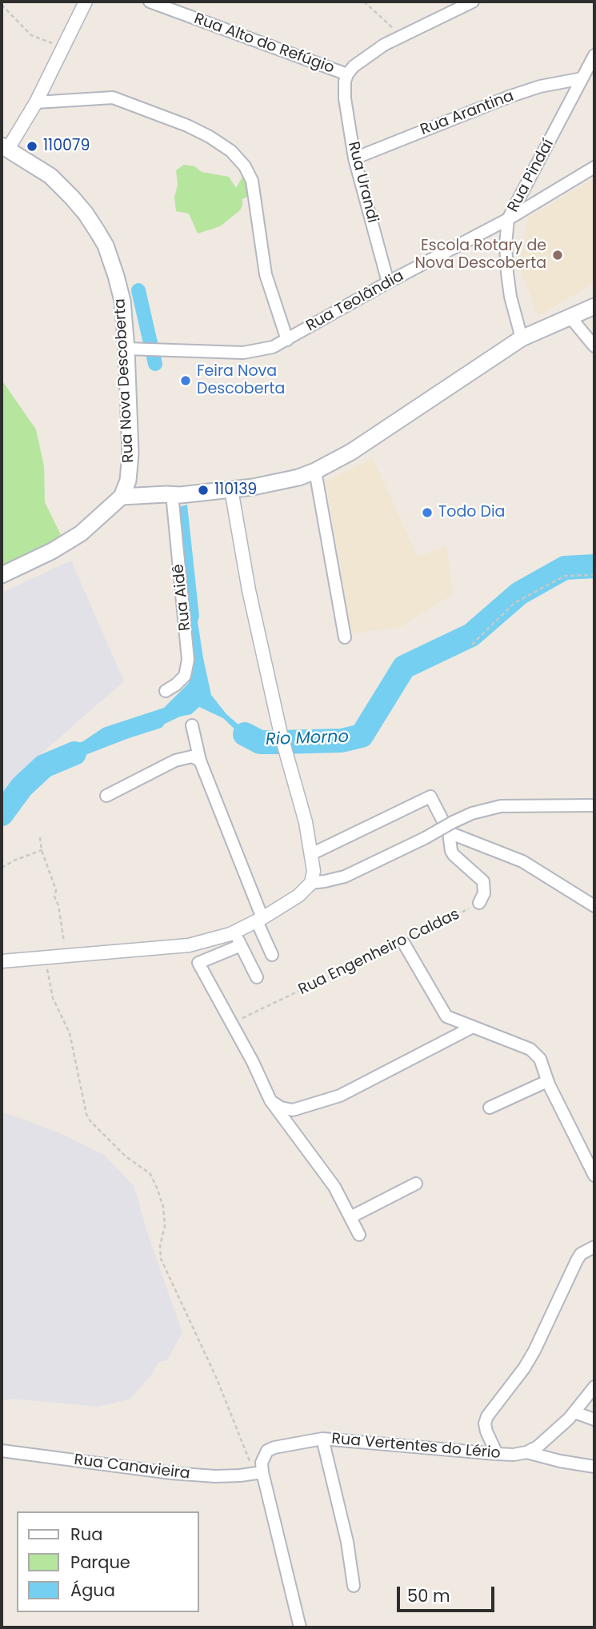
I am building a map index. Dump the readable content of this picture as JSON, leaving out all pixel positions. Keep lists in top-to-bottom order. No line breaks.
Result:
{"streets":{"main road":["Rua Nova Descoberta"],"street":["Rua Alto do Refúgio","Rua Arantina","Rua Pindaí","Rua Urandi","Rua Teolândia","Rua Aidê","Rua Engenheiro Caldas","Rua Vertentes do Lério","Rua Canavieira"]},"crossings":[["Rua Alto do Refúgio","Rua Urandi"],["Rua Arantina","Rua Pindaí"],["Rua Arantina","Rua Urandi"],["Rua Pindaí","Rua Teolândia"],["Rua Urandi","Rua Teolândia"],["Rua Teolândia","Rua Nova Descoberta"],["Rua Vertentes do Lério","Rua Canavieira"]],"water":["Rio Morno"],"places":["110079","Escola Rotary de Nova Descoberta","Feira Nova Descoberta","110139","Todo Dia"],"legend":["Rua","Parque","Água"],"scale_bar":"50 m"}
